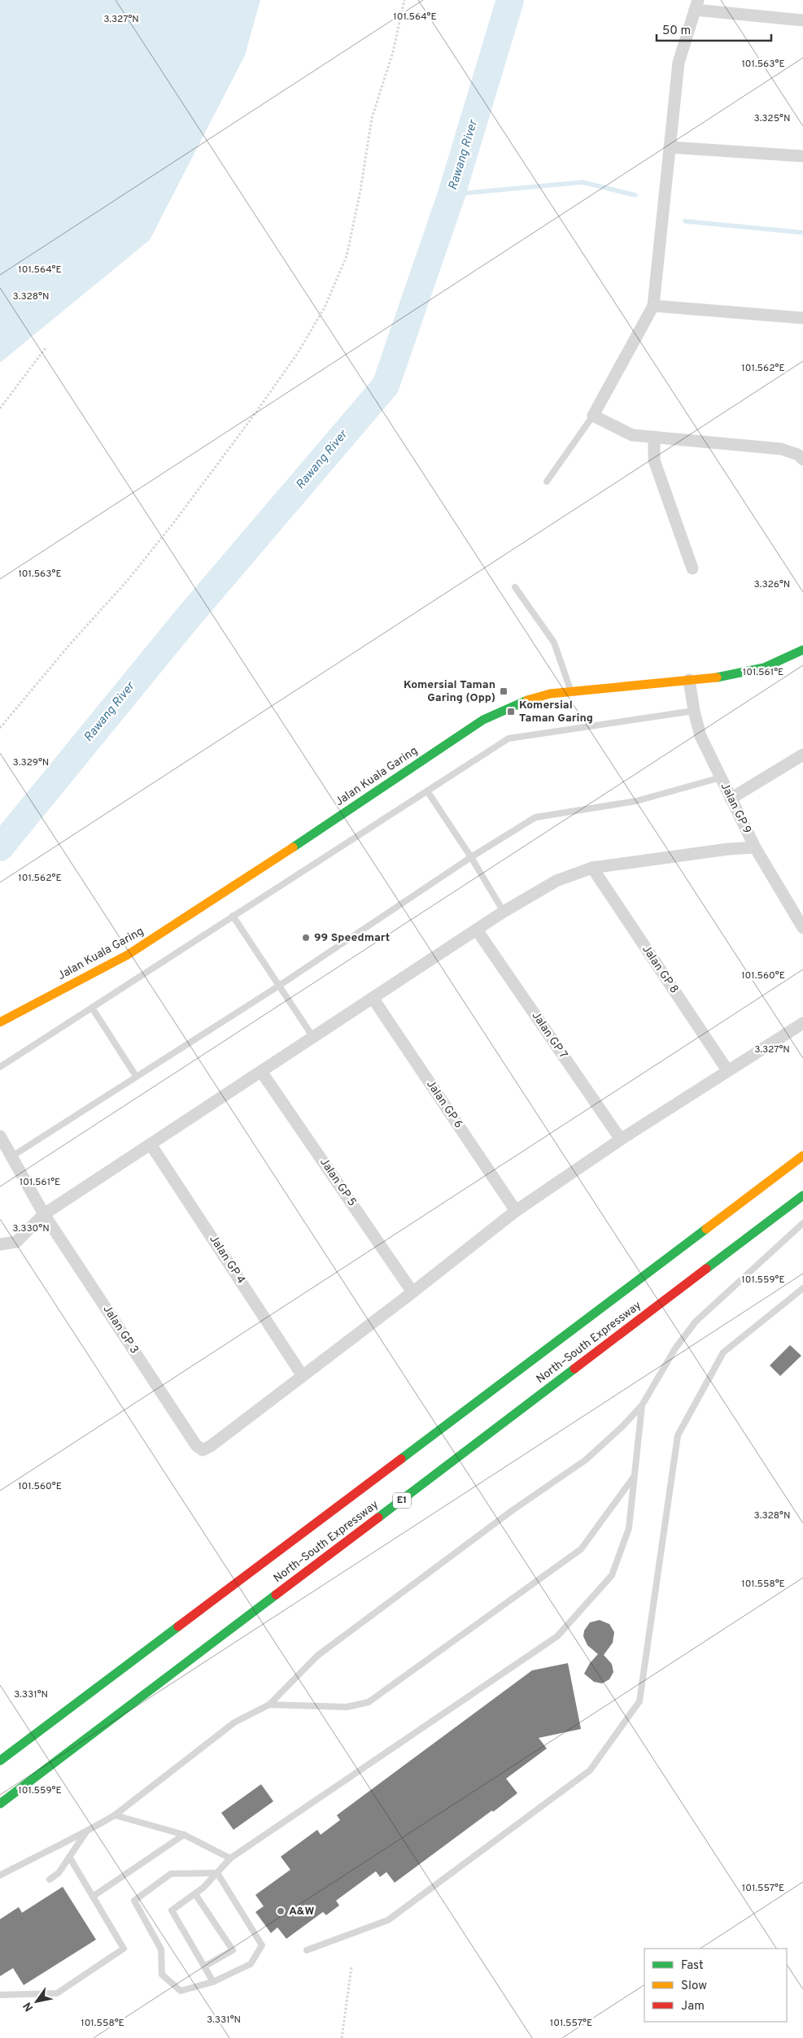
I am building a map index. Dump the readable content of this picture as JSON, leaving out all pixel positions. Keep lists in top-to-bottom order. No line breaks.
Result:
{"streets":{"main road":["Jalan Kuala Garing","North–South Expressway","E1"],"street":["Jalan GP 9","Jalan GP 8","Jalan GP 7","Jalan GP 6","Jalan GP 5","Jalan GP 4","Jalan GP 3"]},"crossings":[["Jalan Kuala Garing","Jalan GP 9"],["Jalan GP 4","Jalan GP 3"]],"water":["Rawang River"],"places":{"transit":["Komersial Taman Garing (Opp)","Komersial Taman Garing"],"other":["99 Speedmart","A&W"]},"legend":["Fast","Slow","Jam"],"scale_bar":"50 m","north":"bottom left","coordinates":["101.564°E","3.327°N","101.563°E","3.325°N","3.328°N","101.562°E","3.326°N","101.561°E","3.329°N","101.560°E","3.330°N","101.559°E","101.558°E","3.331°N","101.557°E"]}
